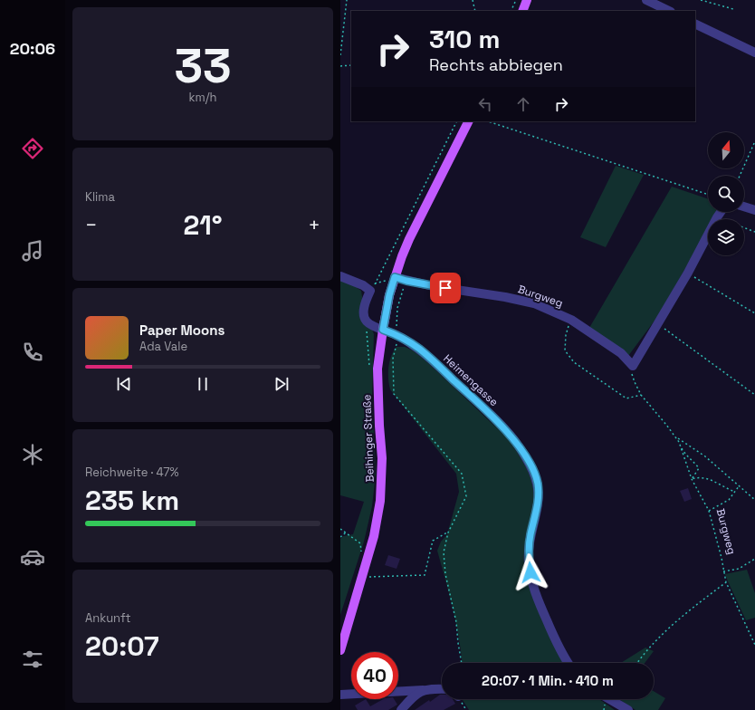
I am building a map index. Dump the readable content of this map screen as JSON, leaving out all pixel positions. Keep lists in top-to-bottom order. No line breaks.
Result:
{"streets":{"main road":["Beihinger Straße"],"street":["Burgweg","Heimengasse"]},"crossings":[["Burgweg","Beihinger Straße"],["Heimengasse","Beihinger Straße"]],"north":"top","page":{"tabs":"20:06","tile":[["33","km/h"],"Klima",["Reichweite · 47%","235 km"],["Ankunft","20:07"]],"turn":["310 m","Rechts abbiegen"],"heat":["−","21°","+"],"song":["Paper Moons","Ada Vale"],"limit":"40","trip":"20:07 · 1 Min. · 410 m"}}
